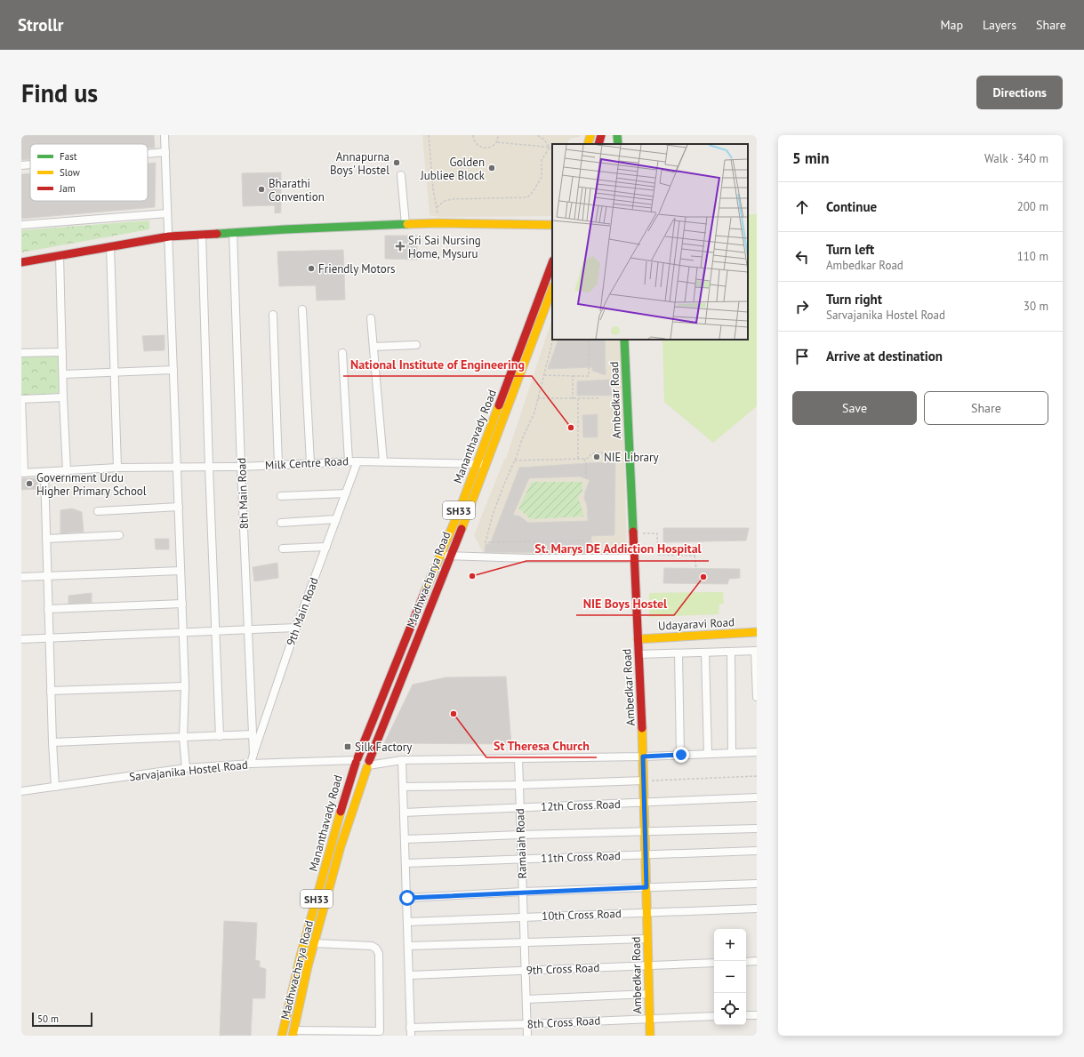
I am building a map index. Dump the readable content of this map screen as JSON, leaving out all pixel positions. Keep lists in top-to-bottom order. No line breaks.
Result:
{"streets":{"main road":["Ambedkar Road","Mananthavady Road","SH33","Madhwacharya Road","Udayaravi Road"],"street":["Milk Centre Road","8th Main Road","9th Main Road","Sarvajanika Hostel Road","12th Cross Road","Ramaiah Road","11th Cross Road","10th Cross Road","9th Cross Road","8th Cross Road"]},"crossings":[["Ambedkar Road","Udayaravi Road"],["Ambedkar Road","12th Cross Road"],["Ambedkar Road","11th Cross Road"],["Ambedkar Road","10th Cross Road"],["Ambedkar Road","9th Cross Road"],["Ambedkar Road","8th Cross Road"],["Mananthavady Road","Milk Centre Road"],["Mananthavady Road","Madhwacharya Road"],["Mananthavady Road","Sarvajanika Hostel Road"],["Milk Centre Road","8th Main Road"],["Milk Centre Road","Madhwacharya Road"],["Milk Centre Road","9th Main Road"],["8th Main Road","9th Main Road"],["9th Main Road","Sarvajanika Hostel Road"],["12th Cross Road","Ramaiah Road"],["Ramaiah Road","11th Cross Road"],["Ramaiah Road","10th Cross Road"],["Ramaiah Road","9th Cross Road"],["Ramaiah Road","8th Cross Road"]],"places":{"other":["Annapurna Boys' Hostel","Golden Jubliee Block","Bharathi Convention","Friendly Motors","National Institute of Engineering","NIE Library","Government Urdu Higher Primary School","St. Marys DE Addiction Hospital","NIE Boys Hostel","St Theresa Church"],"health":["Sri Sai Nursing Home, Mysuru"],"transit":["Silk Factory"]},"legend":["Fast","Slow","Jam"],"scale_bar":"50 m","page":{"header":"Strollr","nav":["Map","Layers","Share"],"buttons":["Directions",["Save","Share"]],"title":"Find us","heading":["5 min","Walk · 340 m"],"list":[["Continue","200 m"],["Turn left","Ambedkar Road","110 m"],["Turn right","Sarvajanika Hostel Road","30 m"],"Arrive at destination"],"map_buttons":["+","−"],"scale":"50 m"}}
